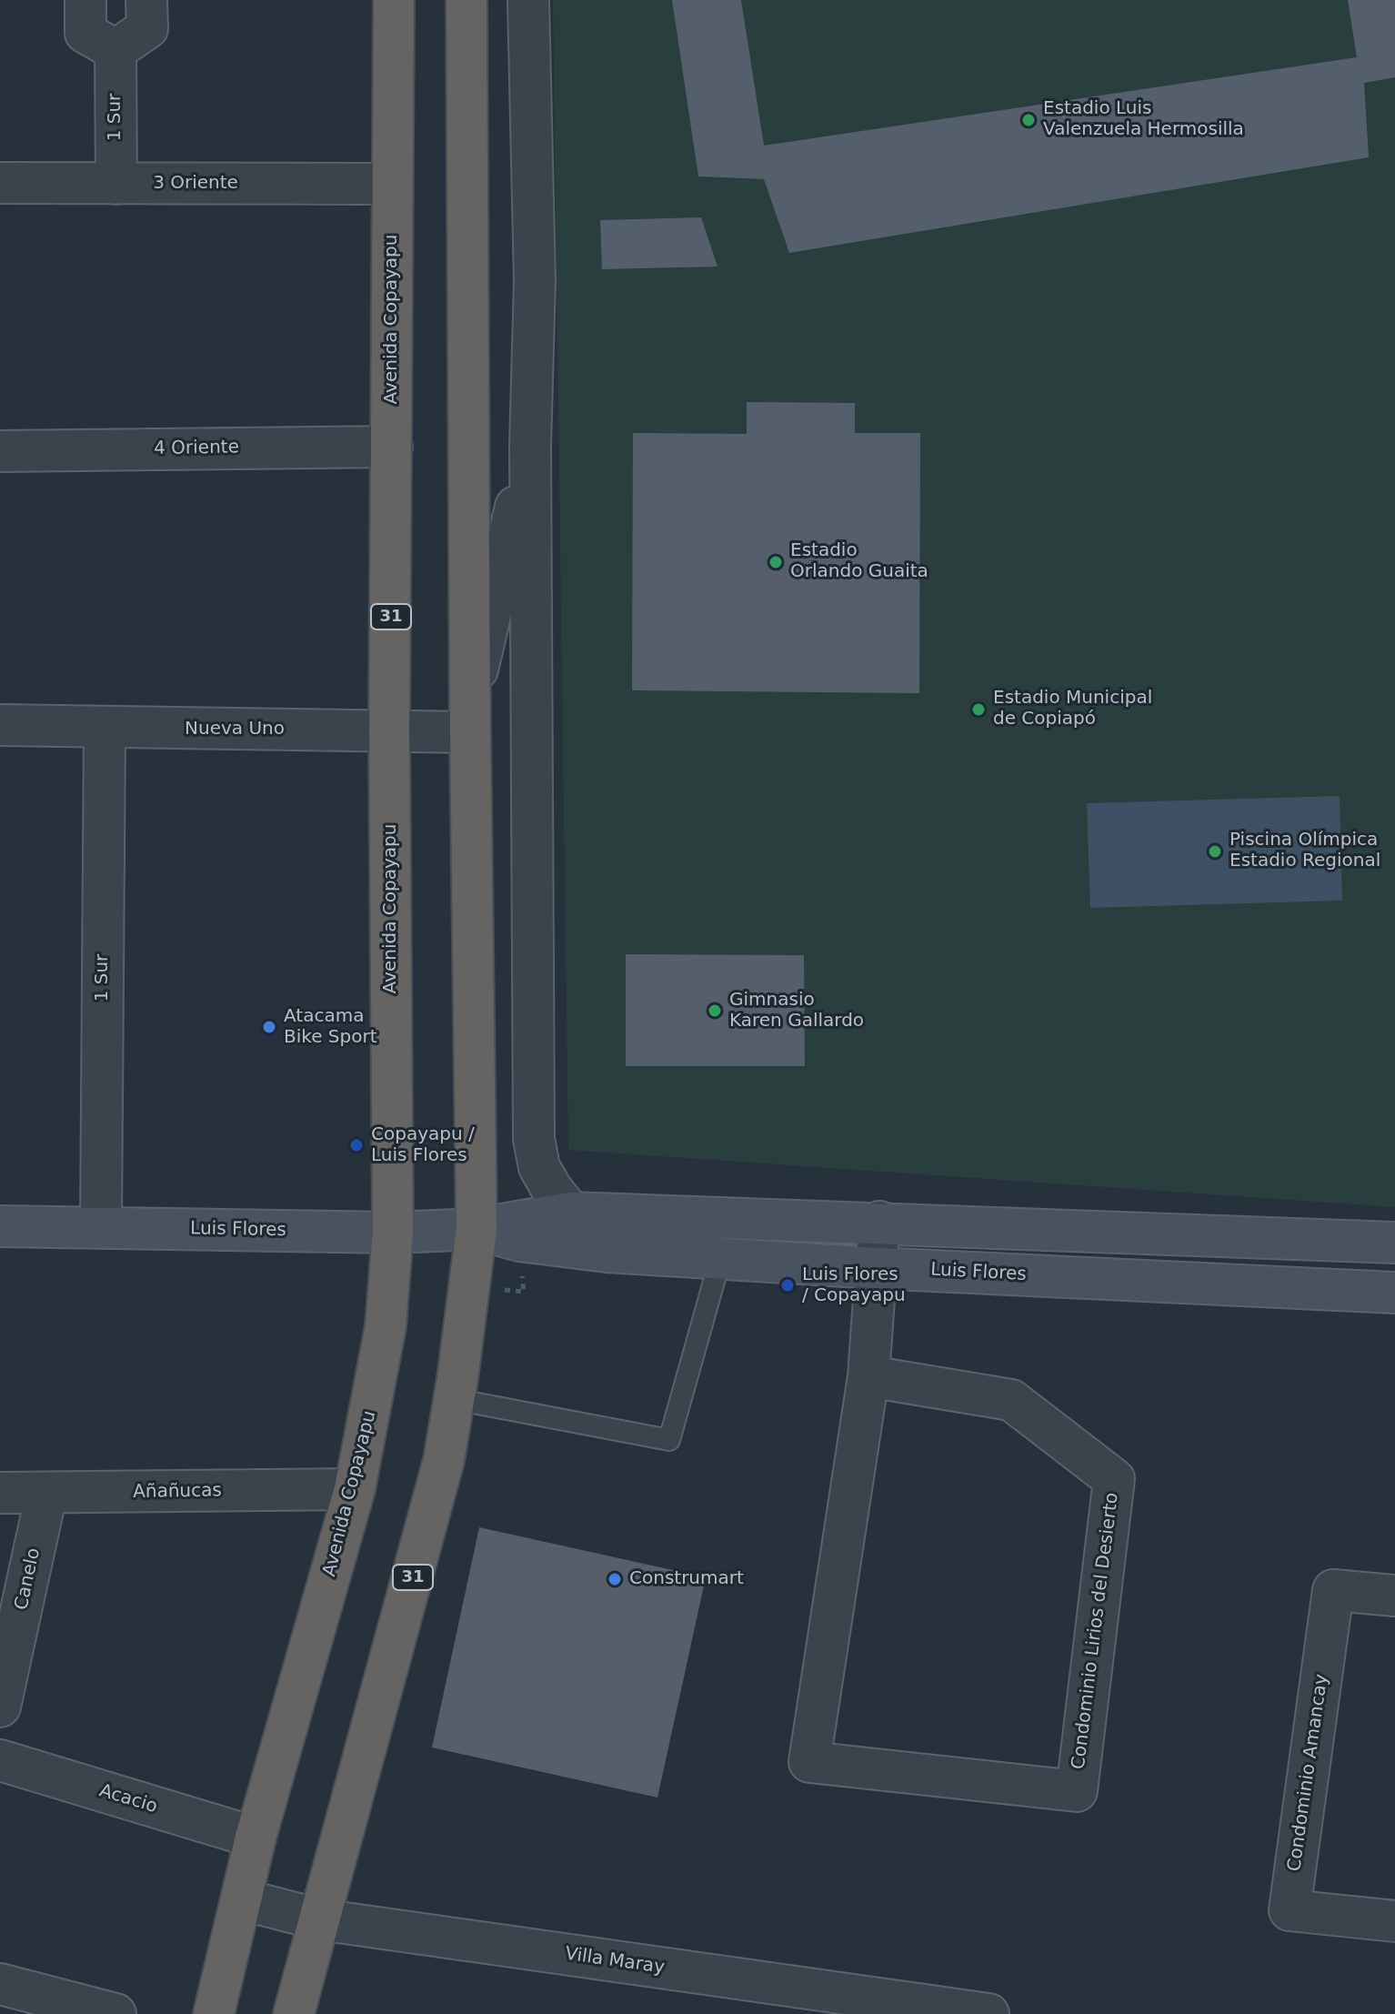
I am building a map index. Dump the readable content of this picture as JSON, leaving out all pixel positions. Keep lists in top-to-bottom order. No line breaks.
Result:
{"streets":{"highway":["Avenida Copayapu","31"],"main road":["Luis Flores"],"street":["1 Sur","3 Oriente","4 Oriente","Nueva Uno","Añañucas","Canelo","Condominio Lirios del Desierto","Condominio Amancay","Acacio","Villa Maray"]},"crossings":[["1 Sur","3 Oriente"],["1 Sur","Nueva Uno"],["1 Sur","Luis Flores"],["3 Oriente","Avenida Copayapu"],["Avenida Copayapu","4 Oriente"],["Avenida Copayapu","Nueva Uno"],["Avenida Copayapu","Luis Flores"],["Avenida Copayapu","Añañucas"],["Avenida Copayapu","Acacio"],["Avenida Copayapu","Villa Maray"],["31","Nueva Uno"],["31","Luis Flores"],["31","Villa Maray"],["Luis Flores","Condominio Lirios del Desierto"],["Añañucas","Canelo"]],"places":["Estadio Luis Valenzuela Hermosilla","Estadio Orlando Guaita","Estadio Municipal de Copiapó","Piscina Olímpica Estadio Regional","Gimnasio Karen Gallardo","Atacama Bike Sport","Copayapu / Luis Flores","Luis Flores / Copayapu","Construmart"]}
